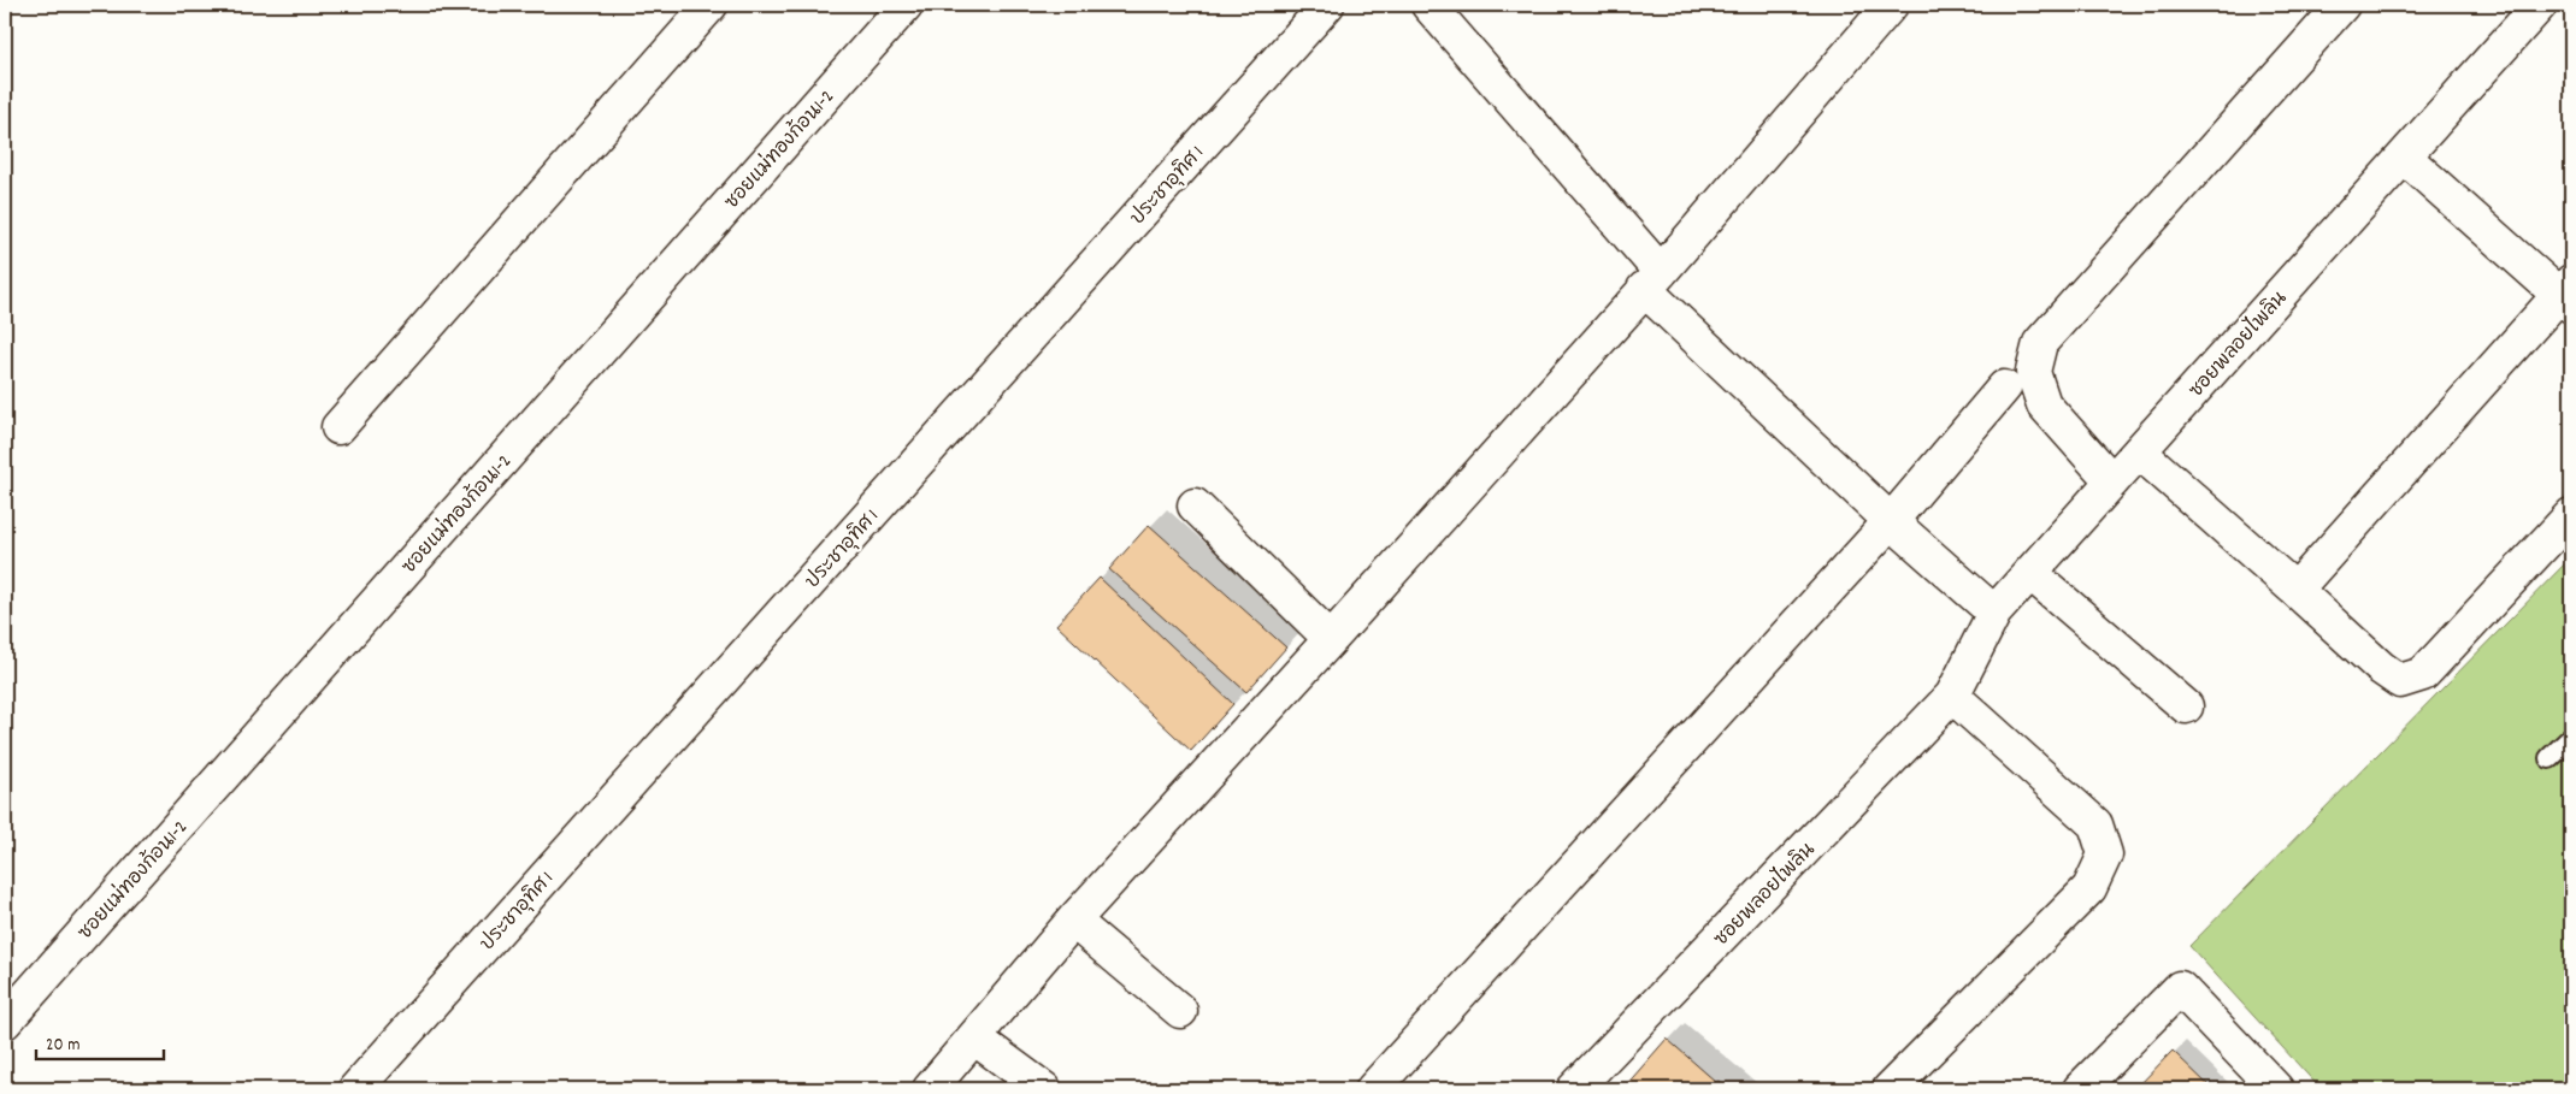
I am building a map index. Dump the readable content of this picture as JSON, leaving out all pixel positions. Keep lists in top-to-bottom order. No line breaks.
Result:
{"streets":{"street":["ซอยแม่ทองก้อน1-2","ประชาอุทิศ 1","ซอยพลอยไพลิน"]},"scale_bar":"20 m"}
